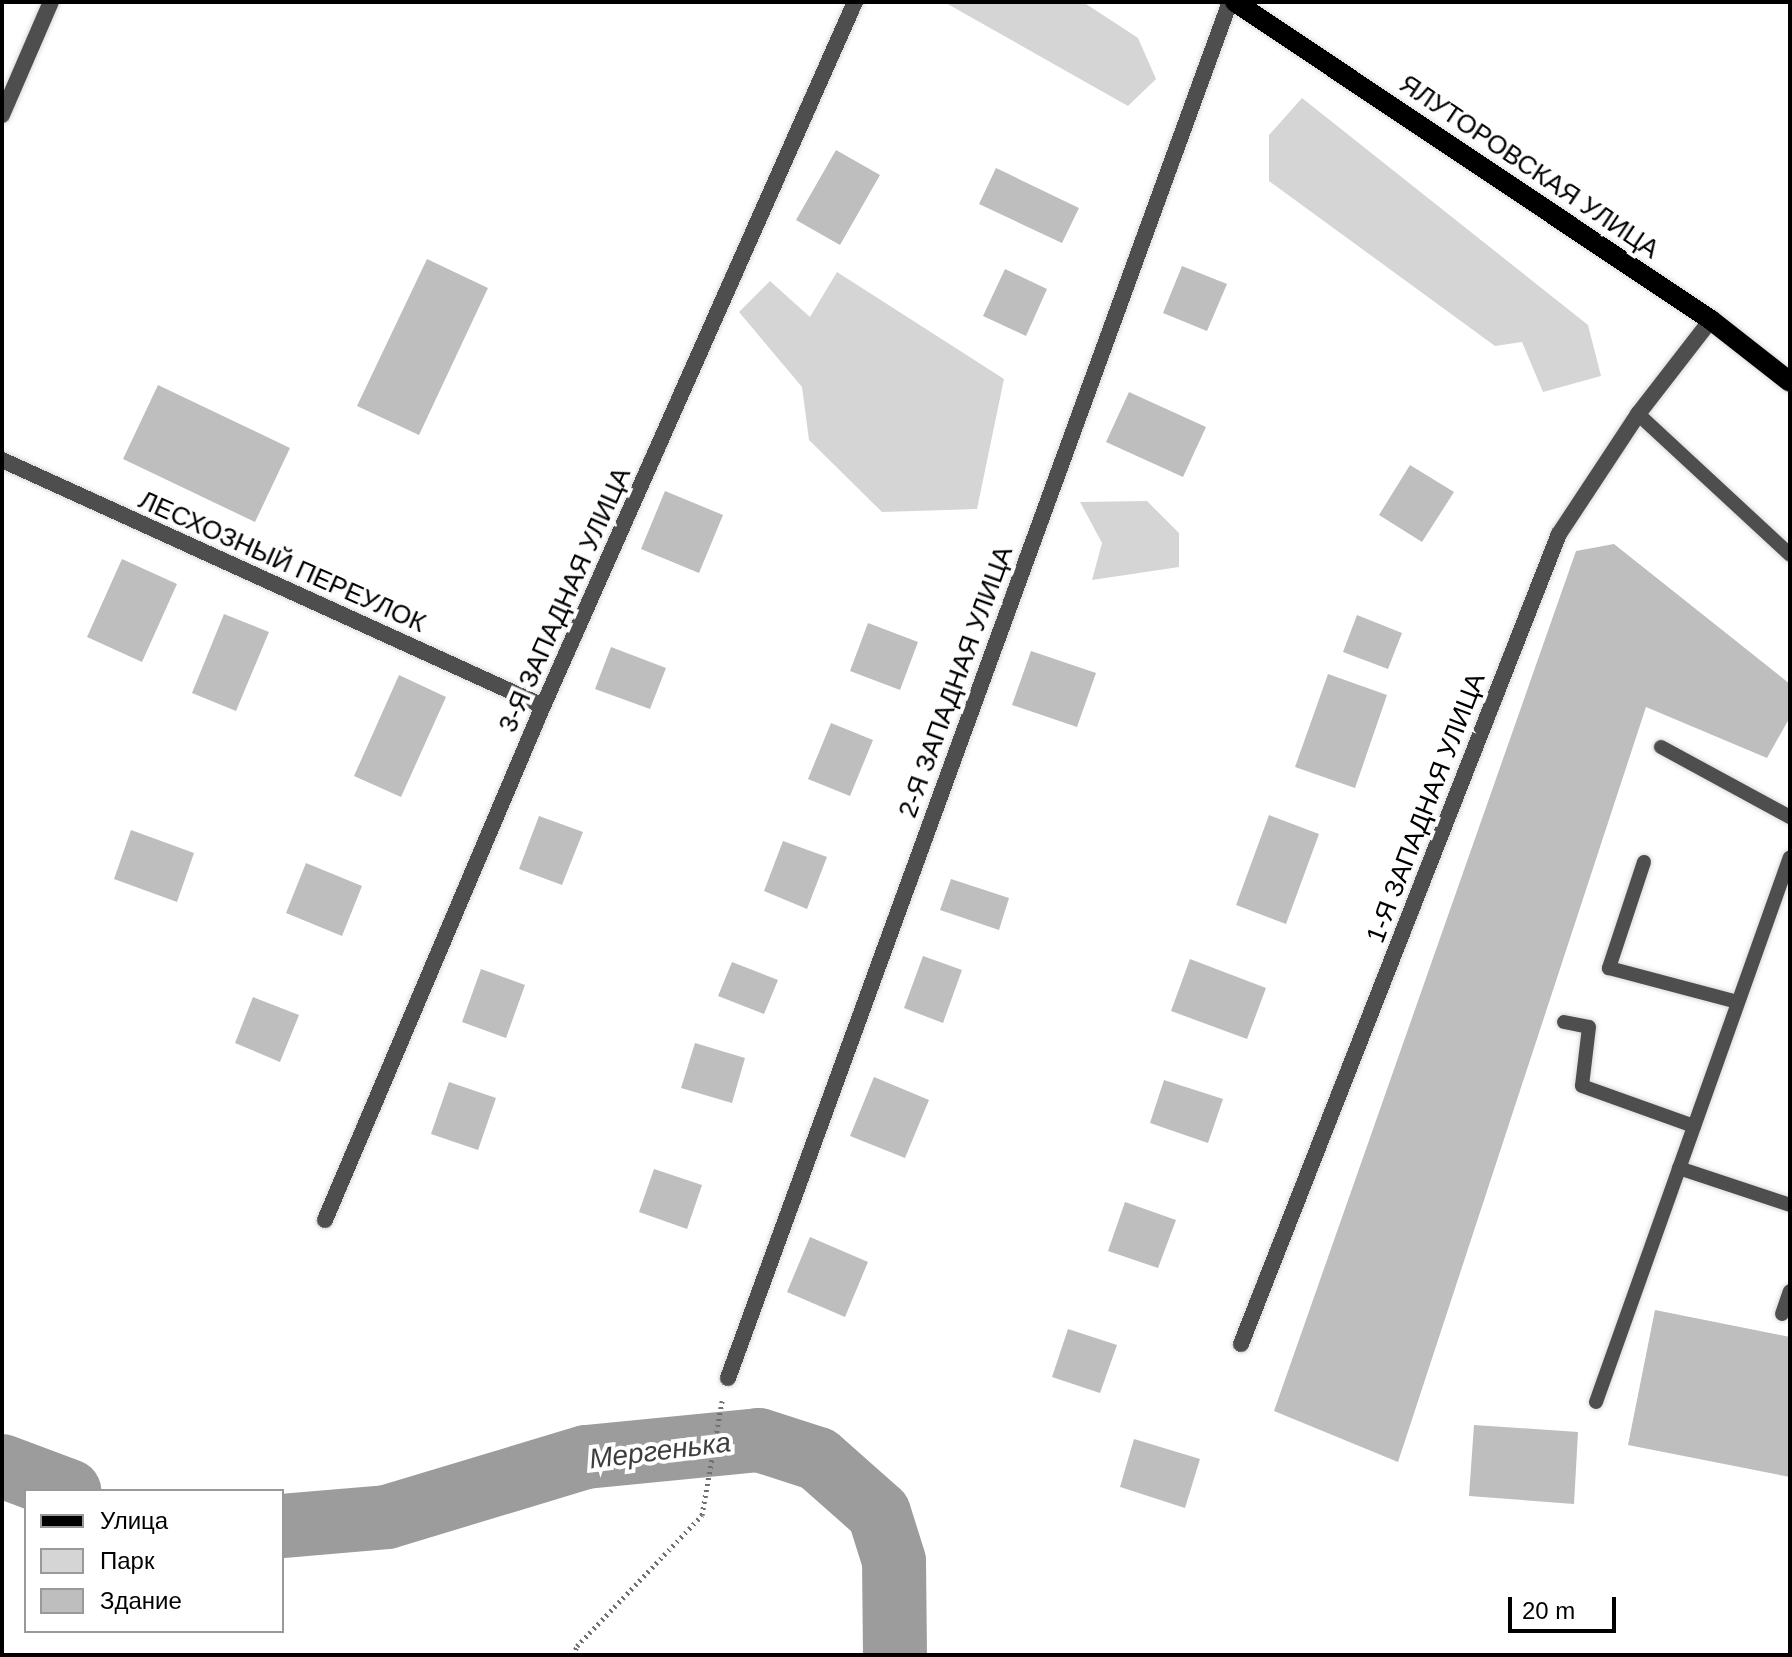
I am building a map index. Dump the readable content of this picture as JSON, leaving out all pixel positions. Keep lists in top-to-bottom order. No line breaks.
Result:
{"streets":{"main road":["ЯЛУТОРОВСКАЯ УЛИЦА"],"street":["ЛЕСХОЗНЫЙ ПЕРЕУЛОК","3-Я ЗАПАДНАЯ УЛИЦА","2-Я ЗАПАДНАЯ УЛИЦА","1-Я ЗАПАДНАЯ УЛИЦА"]},"crossings":[["ЯЛУТОРОВСКАЯ УЛИЦА","2-Я ЗАПАДНАЯ УЛИЦА"],["ЯЛУТОРОВСКАЯ УЛИЦА","1-Я ЗАПАДНАЯ УЛИЦА"],["ЛЕСХОЗНЫЙ ПЕРЕУЛОК","3-Я ЗАПАДНАЯ УЛИЦА"]],"water":["Мергенька"],"legend":["Улица","Парк","Здание"],"scale_bar":"20 m"}
